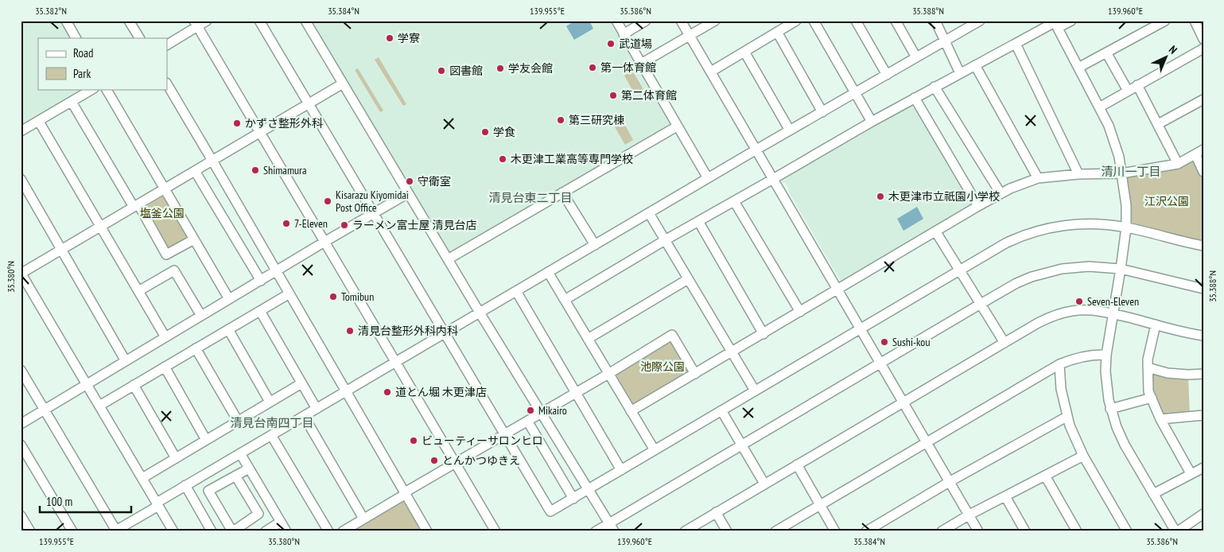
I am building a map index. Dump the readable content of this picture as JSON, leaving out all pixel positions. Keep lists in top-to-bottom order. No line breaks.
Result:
{"districts":["清川一丁目","清見台東二丁目","清見台南四丁目"],"parks":["江沢公園","塩釜公園","池際公園"],"places":["学寮","武道場","第一体育館","学友会館","図書館","第二体育館","第三研究棟","かずさ整形外科","学食","木更津工業高等専門学校","Shimamura","守衛室","木更津市立祇園小学校","Kisarazu Kiyomidai Post Office","7-Eleven","ラーメン富士屋 清見台店","Tomibun","Seven-Eleven","清見台整形外科内科","Sushi-kou","道とん堀 木更津店","Mikairo","ビューティーサロンヒロ","とんかつゆきえ"],"legend":["Road","Park"],"scale_bar":"100 m","north":"top right","coordinates":["35.382°N","35.384°N","139.955°E","35.386°N","35.388°N","139.960°E","35.380°N"]}
